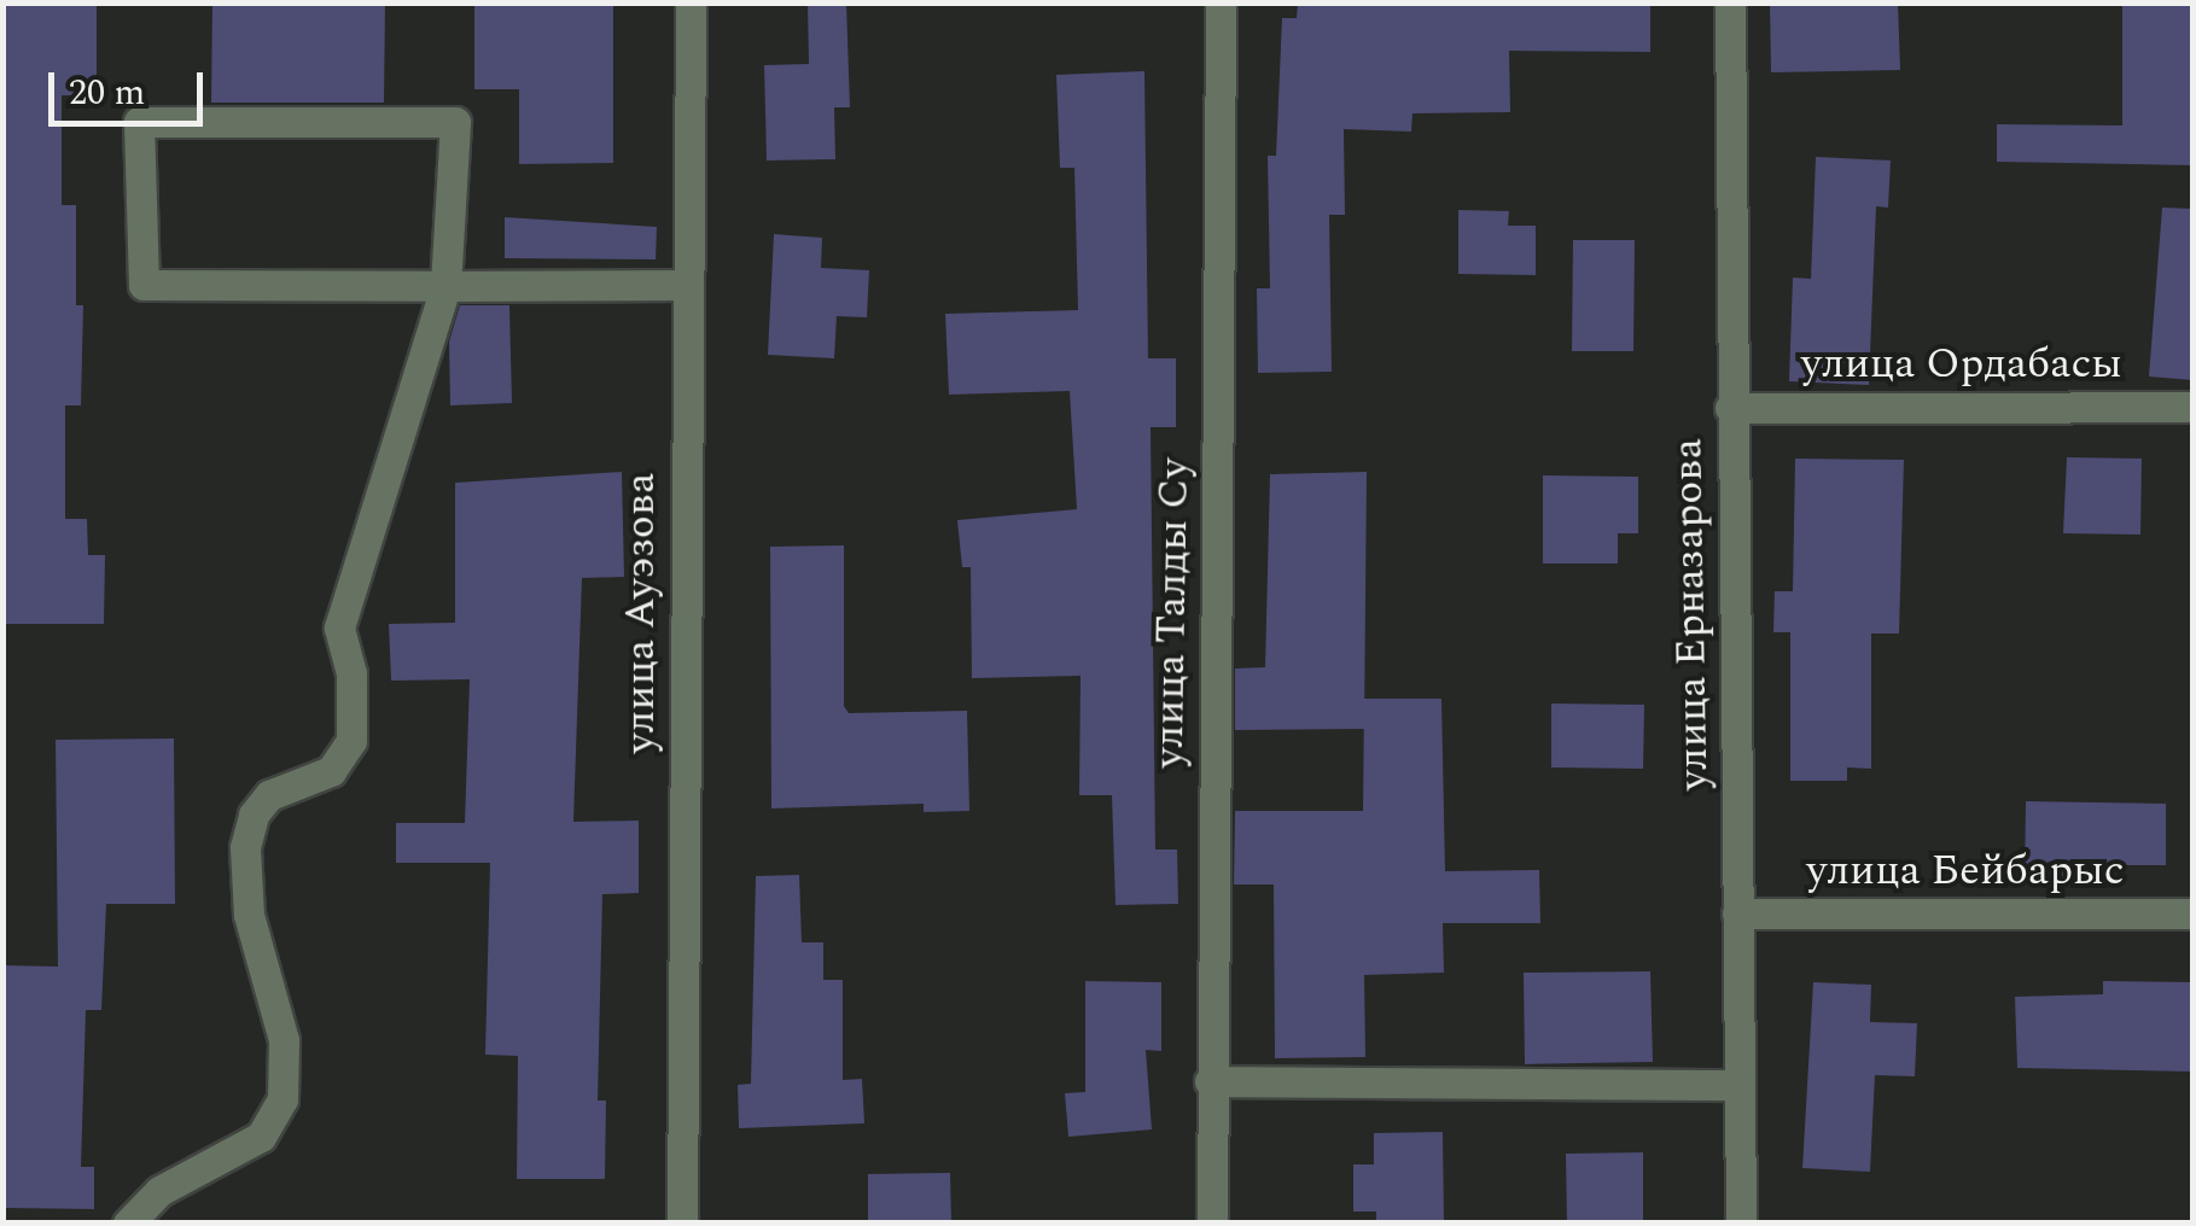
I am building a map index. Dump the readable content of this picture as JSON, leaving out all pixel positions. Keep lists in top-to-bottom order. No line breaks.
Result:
{"streets":{"street":["улица Ордабасы","улица Ауэзова","улица Талды Су","улица Ерназарова","улица Бейбарыс"]},"crossings":[["улица Ордабасы","улица Ерназарова"],["улица Ерназарова","улица Бейбарыс"]],"scale_bar":"20 m"}
